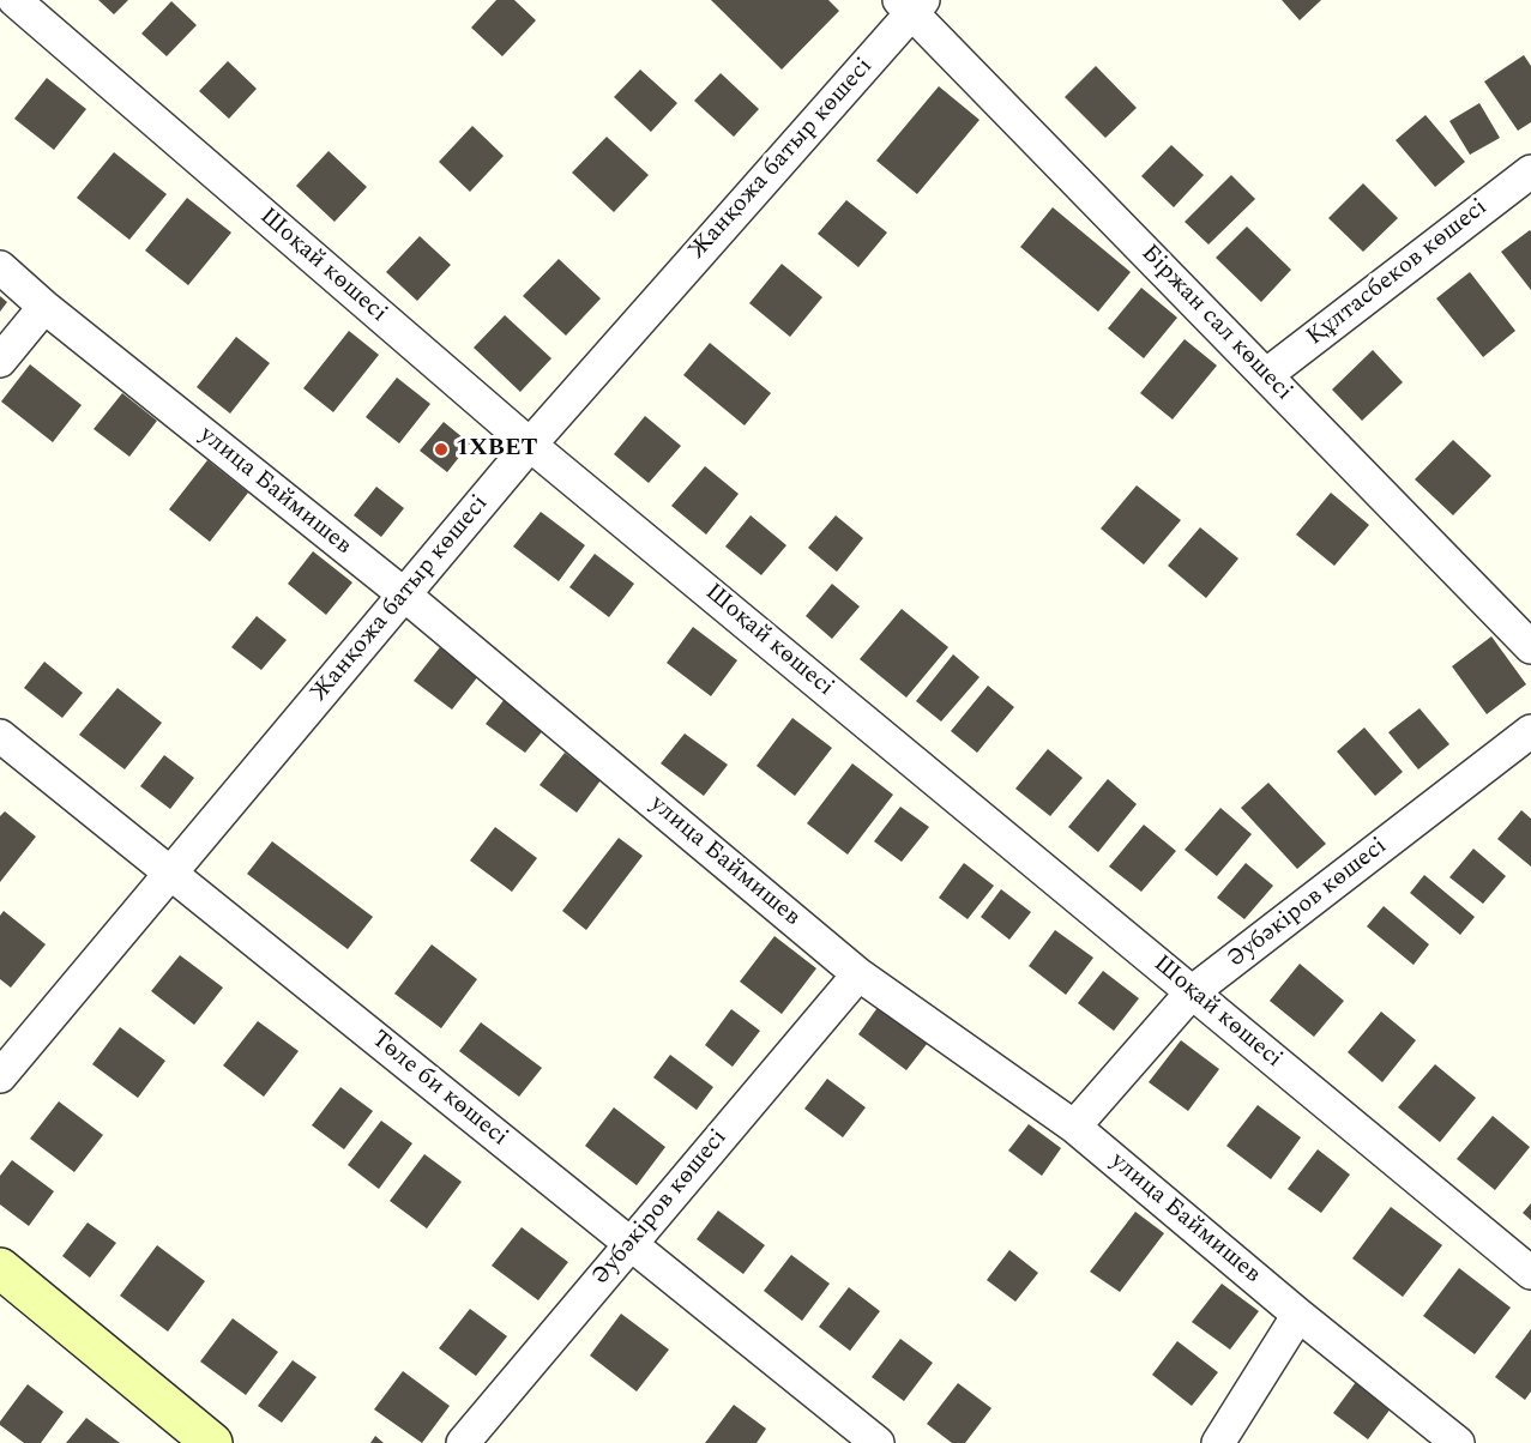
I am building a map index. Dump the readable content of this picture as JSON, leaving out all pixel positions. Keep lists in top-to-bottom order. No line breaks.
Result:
{"streets":{"street":["Жанқожа батыр көшесі","Шоқай көшесі","Құлтасбеков көшесі","Біржан сал көшесі","улица Баймишев","Әубәкіров көшесі","Төле би көшесі"]},"crossings":[["Жанқожа батыр көшесі","Шоқай көшесі"],["Жанқожа батыр көшесі","Біржан сал көшесі"],["Жанқожа батыр көшесі","улица Баймишев"],["Жанқожа батыр көшесі","Төле би көшесі"],["Шоқай көшесі","Әубәкіров көшесі"],["Құлтасбеков көшесі","Біржан сал көшесі"],["улица Баймишев","Әубәкіров көшесі"],["Әубәкіров көшесі","Төле би көшесі"]],"places":["1XBET"]}
